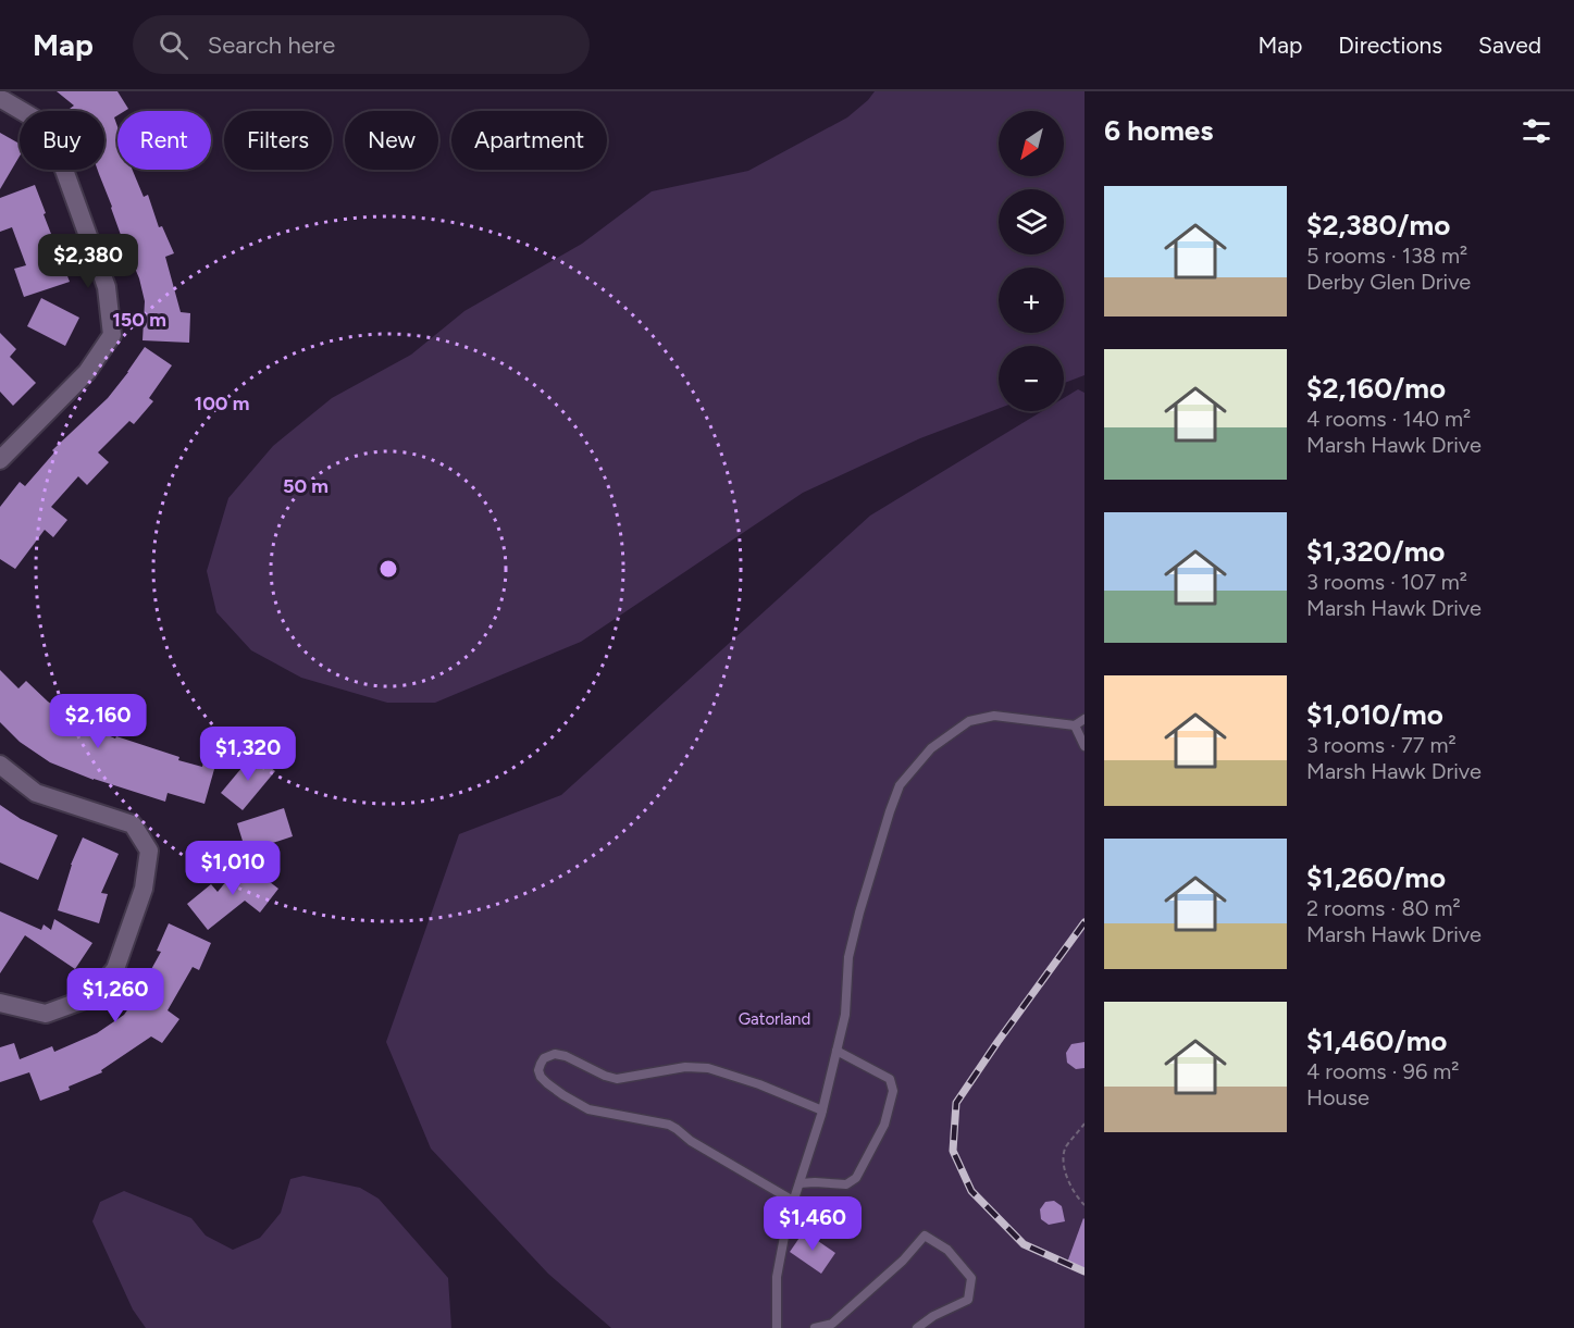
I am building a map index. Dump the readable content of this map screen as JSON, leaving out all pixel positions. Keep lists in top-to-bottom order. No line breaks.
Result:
{"parks":["Gatorland"],"north":"bottom left","page":{"header":"Map","search":"Search here","nav":["Map","Directions","Saved"],"heading":"6 homes","map_buttons":["+","−"],"chip":["Buy","Rent","Filters","New","Apartment"],"list":[{"name":"$2,380/mo","note":"5 rooms · 138 m² · Derby Glen Drive"},{"name":"$2,160/mo","note":"4 rooms · 140 m² · Marsh Hawk Drive"},{"name":"$1,320/mo","note":"3 rooms · 107 m² · Marsh Hawk Drive"},{"name":"$1,010/mo","note":"3 rooms · 77 m² · Marsh Hawk Drive"},{"name":"$1,260/mo","note":"2 rooms · 80 m² · Marsh Hawk Drive"},{"name":"$1,460/mo","note":"4 rooms · 96 m² · House"}],"price":["$2,380","$2,160","$1,320","$1,010","$1,260","$1,460"]},"rings":["150 m","100 m","50 m"]}
